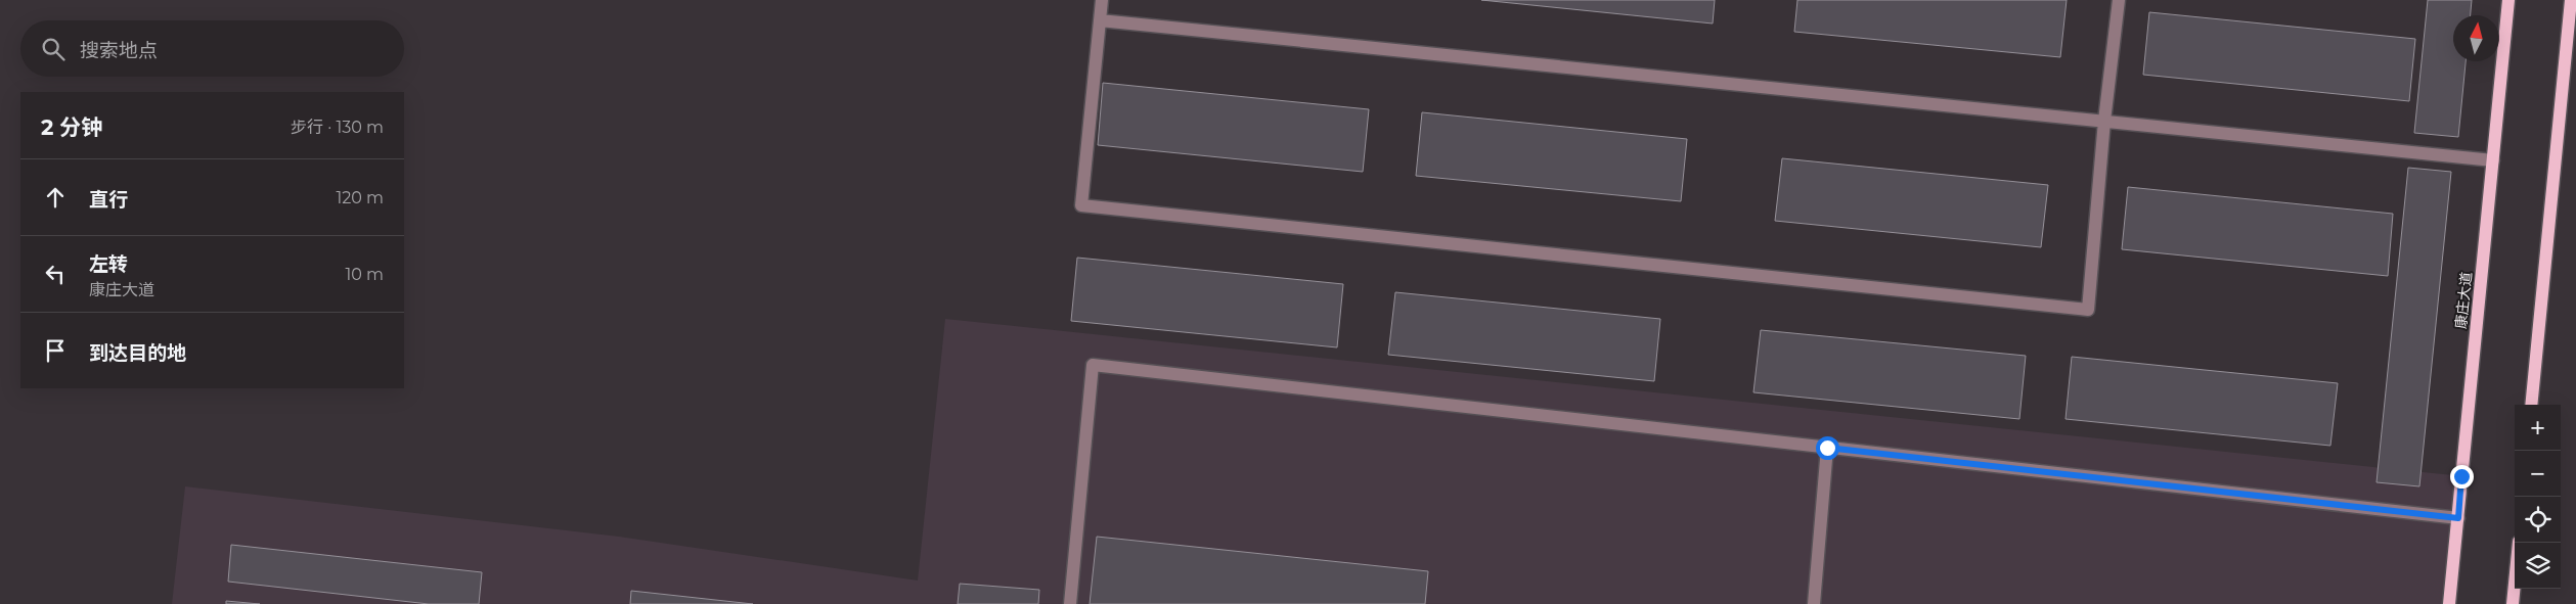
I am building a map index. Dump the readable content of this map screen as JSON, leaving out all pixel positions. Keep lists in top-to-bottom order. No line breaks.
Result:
{"streets":{"main road":["康庄大道"]},"north":"top","page":{"search":"搜索地点","heading":["2 分钟","步行 · 130 m"],"list":[["直行","120 m"],["左转","康庄大道","10 m"],"到达目的地"],"map_buttons":["+","−"]}}
